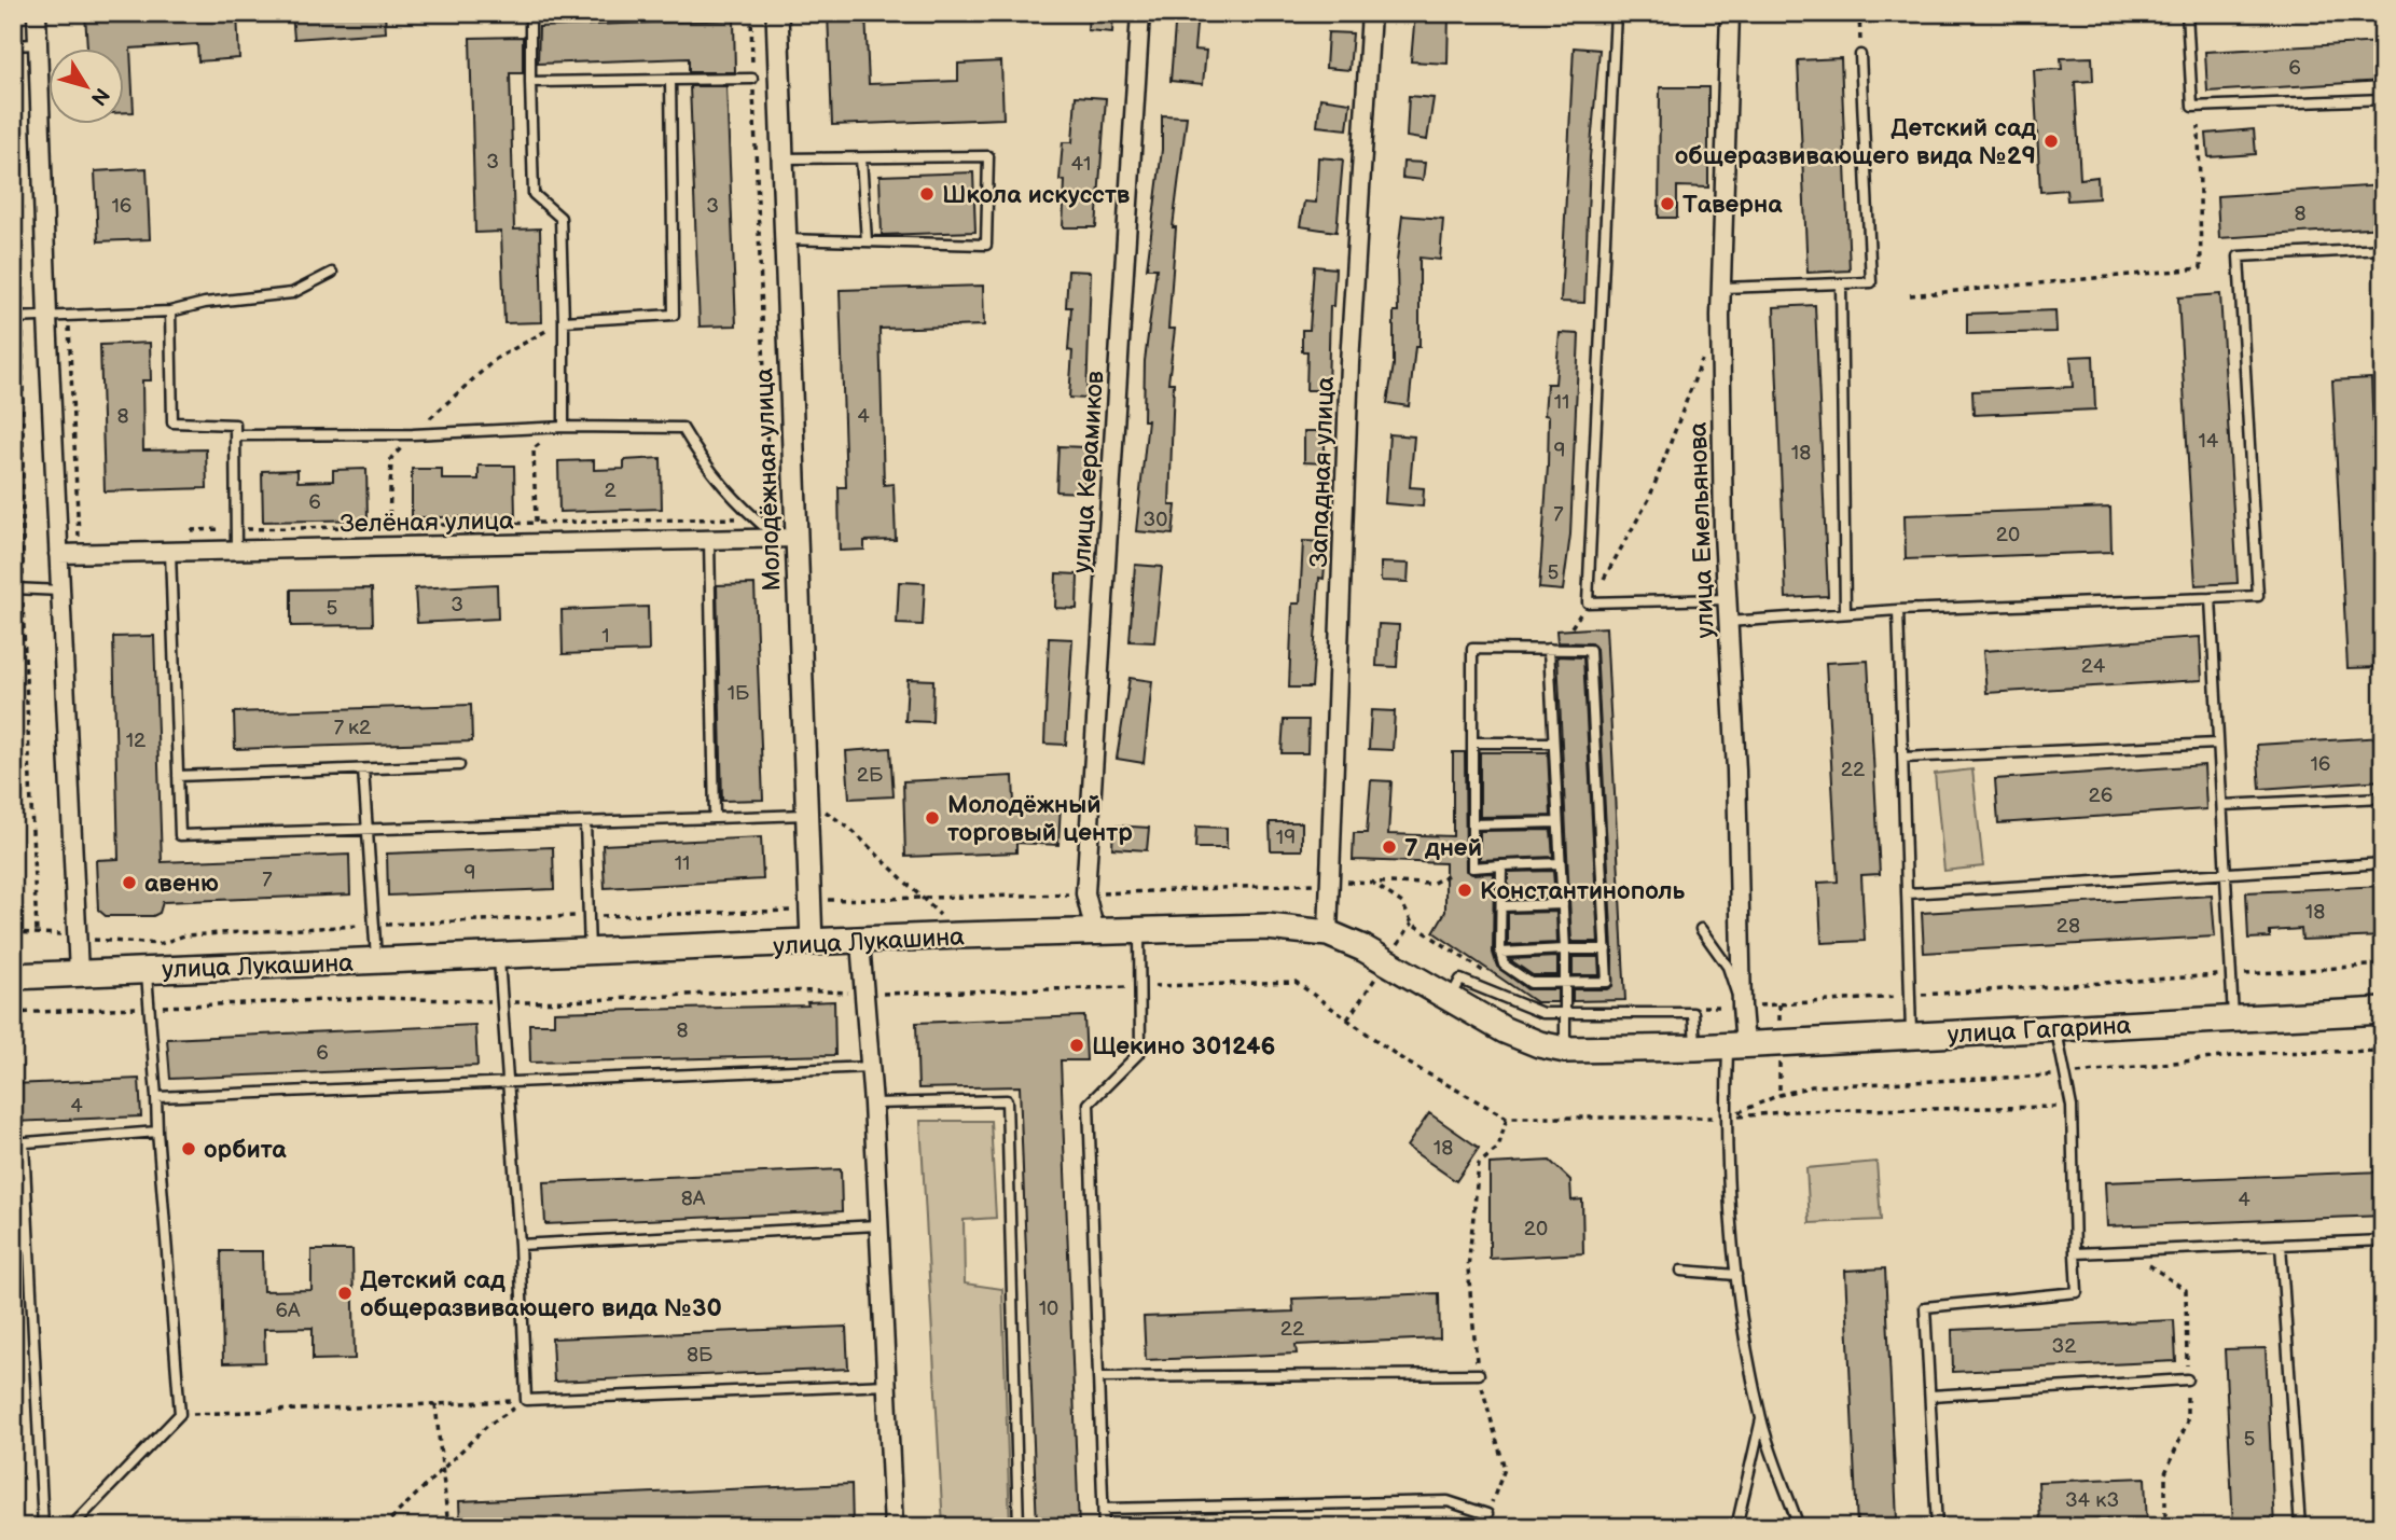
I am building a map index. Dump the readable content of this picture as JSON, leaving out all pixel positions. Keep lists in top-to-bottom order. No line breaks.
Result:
{"streets":{"main road":["улица Лукашина","улица Гагарина"],"street":["улица Керамиков","Западная улица","Молодёжная улица","Зелёная улица","улица Емельянова"]},"crossings":[["улица Керамиков","улица Лукашина"],["Западная улица","улица Лукашина"],["Молодёжная улица","Зелёная улица"],["Молодёжная улица","улица Лукашина"],["улица Емельянова","улица Гагарина"],["улица Лукашина","улица Гагарина"]],"places":["Детский сад общеразвивающего вида №29","Школа искусств","Таверна","Молодёжный торговый центр","7 дней","авеню","Константинополь","Щекино 301246","орбита","Детский сад общеразвивающего вида №30"],"house_numbers":["6","3","41","16","3","8","11","8","4","14","9","18","2","6","7","30","20","5","3","5","1","24","1Б","7 к2","12","16","22","2Б","26","19","11","9","7","18","28","8","6","4","18","8А","4","20","10","6А","22","32","8Б","5","34 к3"],"north":"bottom right"}
